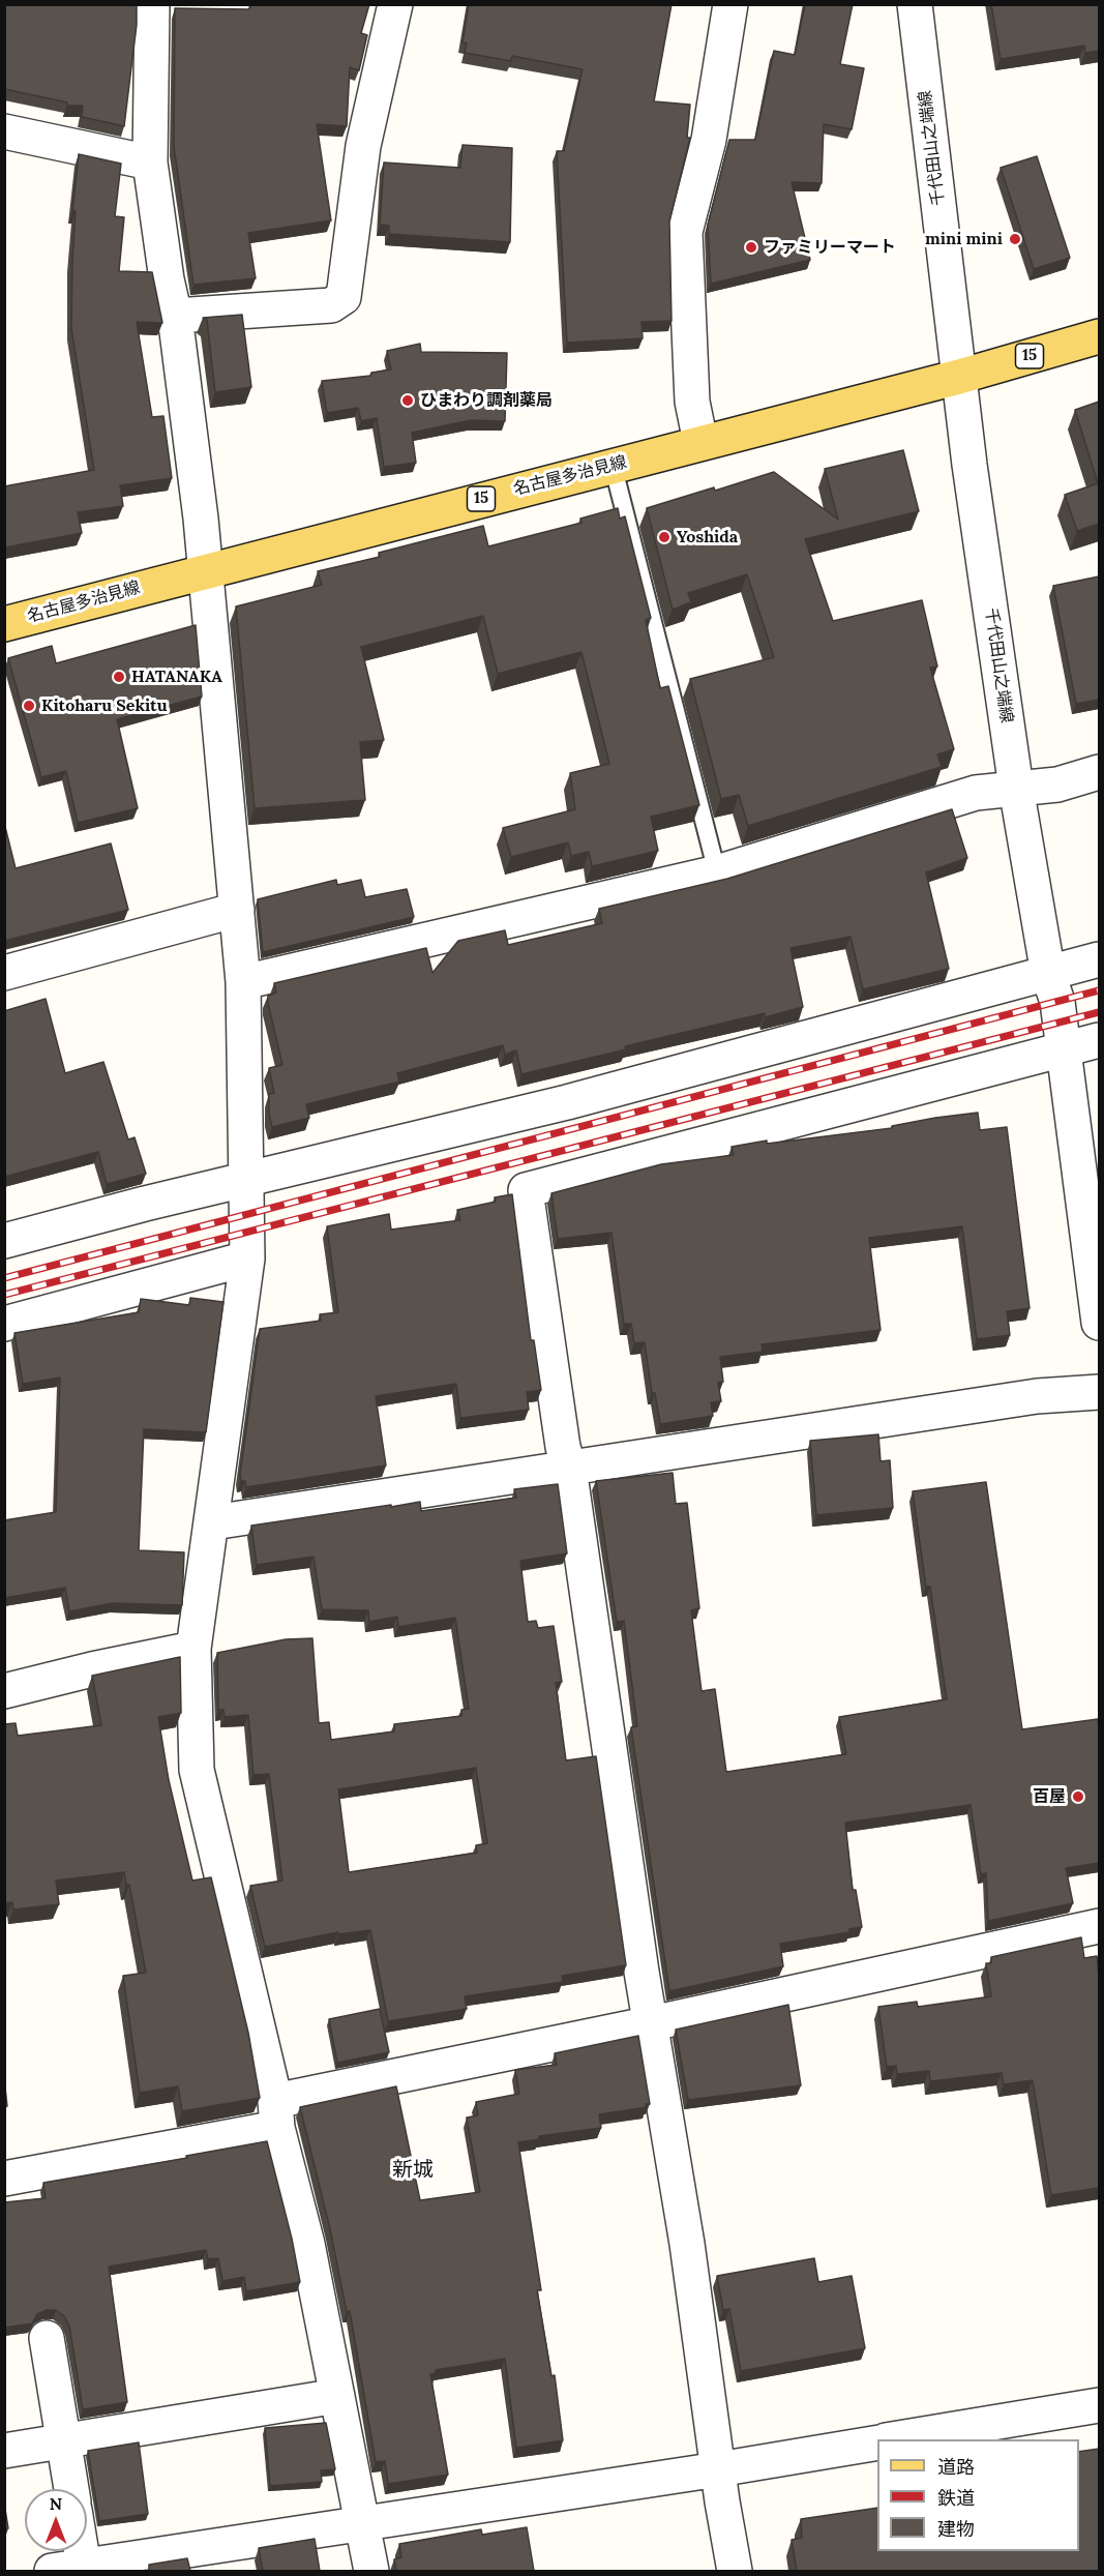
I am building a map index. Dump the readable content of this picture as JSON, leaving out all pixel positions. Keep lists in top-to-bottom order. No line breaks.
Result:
{"streets":{"main road":["15","名古屋多治見線"],"street":["千代田山之端線"]},"crossings":[["千代田山之端線","名古屋多治見線"]],"districts":["新城"],"places":["mini mini","ファミリーマート","ひまわり調剤薬局","Yoshida","HATANAKA","Kitoharu Sekitu","百屋"],"legend":["道路","鉄道","建物"],"north":"top"}
